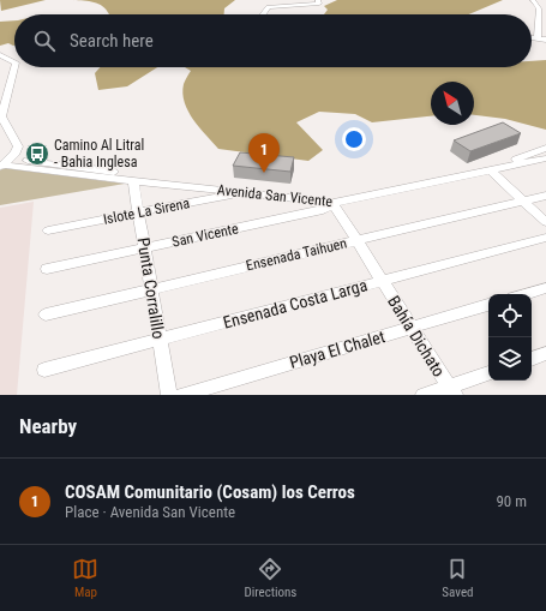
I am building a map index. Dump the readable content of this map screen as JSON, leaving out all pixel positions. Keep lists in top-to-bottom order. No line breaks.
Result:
{"streets":{"street":["Avenida San Vicente","Islote La Sirena","San Vicente","Ensenada Taihuen","Punta Corralillo","Ensenada Costa Larga","Bahía Dichato","Playa El Chalet"]},"crossings":[["Avenida San Vicente","Islote La Sirena"],["Avenida San Vicente","San Vicente"],["Avenida San Vicente","Punta Corralillo"],["Avenida San Vicente","Bahía Dichato"],["Islote La Sirena","Punta Corralillo"],["San Vicente","Punta Corralillo"],["San Vicente","Bahía Dichato"],["Ensenada Taihuen","Punta Corralillo"],["Ensenada Taihuen","Bahía Dichato"],["Punta Corralillo","Ensenada Costa Larga"],["Ensenada Costa Larga","Bahía Dichato"],["Bahía Dichato","Playa El Chalet"]],"places":{"bus stop":["Camino Al Litral - Bahia Inglesa"]},"north":"top left","page":{"search":"Search here","pins":"1","heading":"Nearby","list":[{"mark":"1","name":"COSAM Comunitario (Cosam) los Cerros","note":"Place · Avenida San Vicente","value":"90 m"}],"nav":["Map","Directions","Saved"]}}
